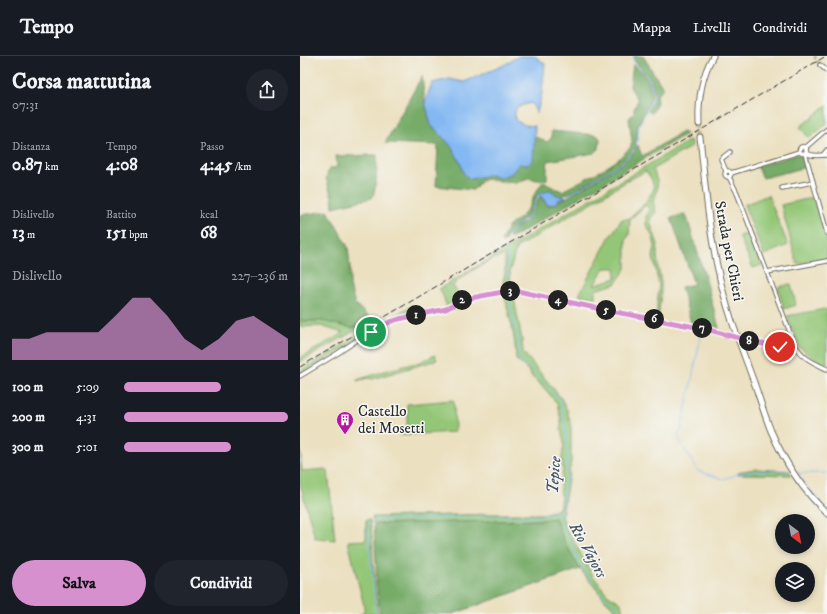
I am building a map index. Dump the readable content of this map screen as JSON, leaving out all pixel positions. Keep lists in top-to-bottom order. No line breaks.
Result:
{"streets":{"main road":["Strada per Chieri"]},"water":["Tepice","Rio Vajors"],"places":{"building":["Castello dei Mosetti"]},"north":"bottom right","page":{"header":"Tempo","nav":["Mappa","Livelli","Condividi"],"heading":["Corsa mattutina","07:31"],"stats":[["Distanza","0.87 km"],["Tempo","4:08"],["Passo","4:45 /km"],["Dislivello","13 m"],["Battito","151 bpm"],["kcal","68"]],"chart":["Dislivello","227–236 m"],"pins":["3","2","4","5","1","6","7","8"],"list":[{"name":"100 m","note":"5:09"},{"name":"200 m","note":"4:31"},{"name":"300 m","note":"5:01"}],"buttons":["Salva","Condividi"]}}
